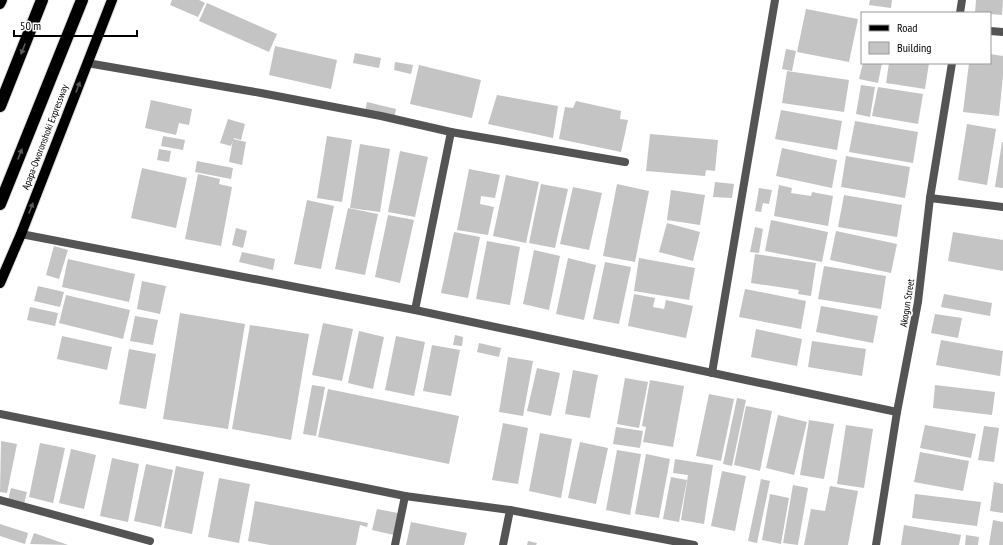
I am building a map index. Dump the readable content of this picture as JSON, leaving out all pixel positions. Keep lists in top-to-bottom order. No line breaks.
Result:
{"streets":{"highway":["Apapa-Oworonshoki Expressway"],"street":["Akogun Street"]},"one_way":["Apapa-Oworonshoki Expressway"],"legend":["Road","Building"],"scale_bar":"50 m"}
